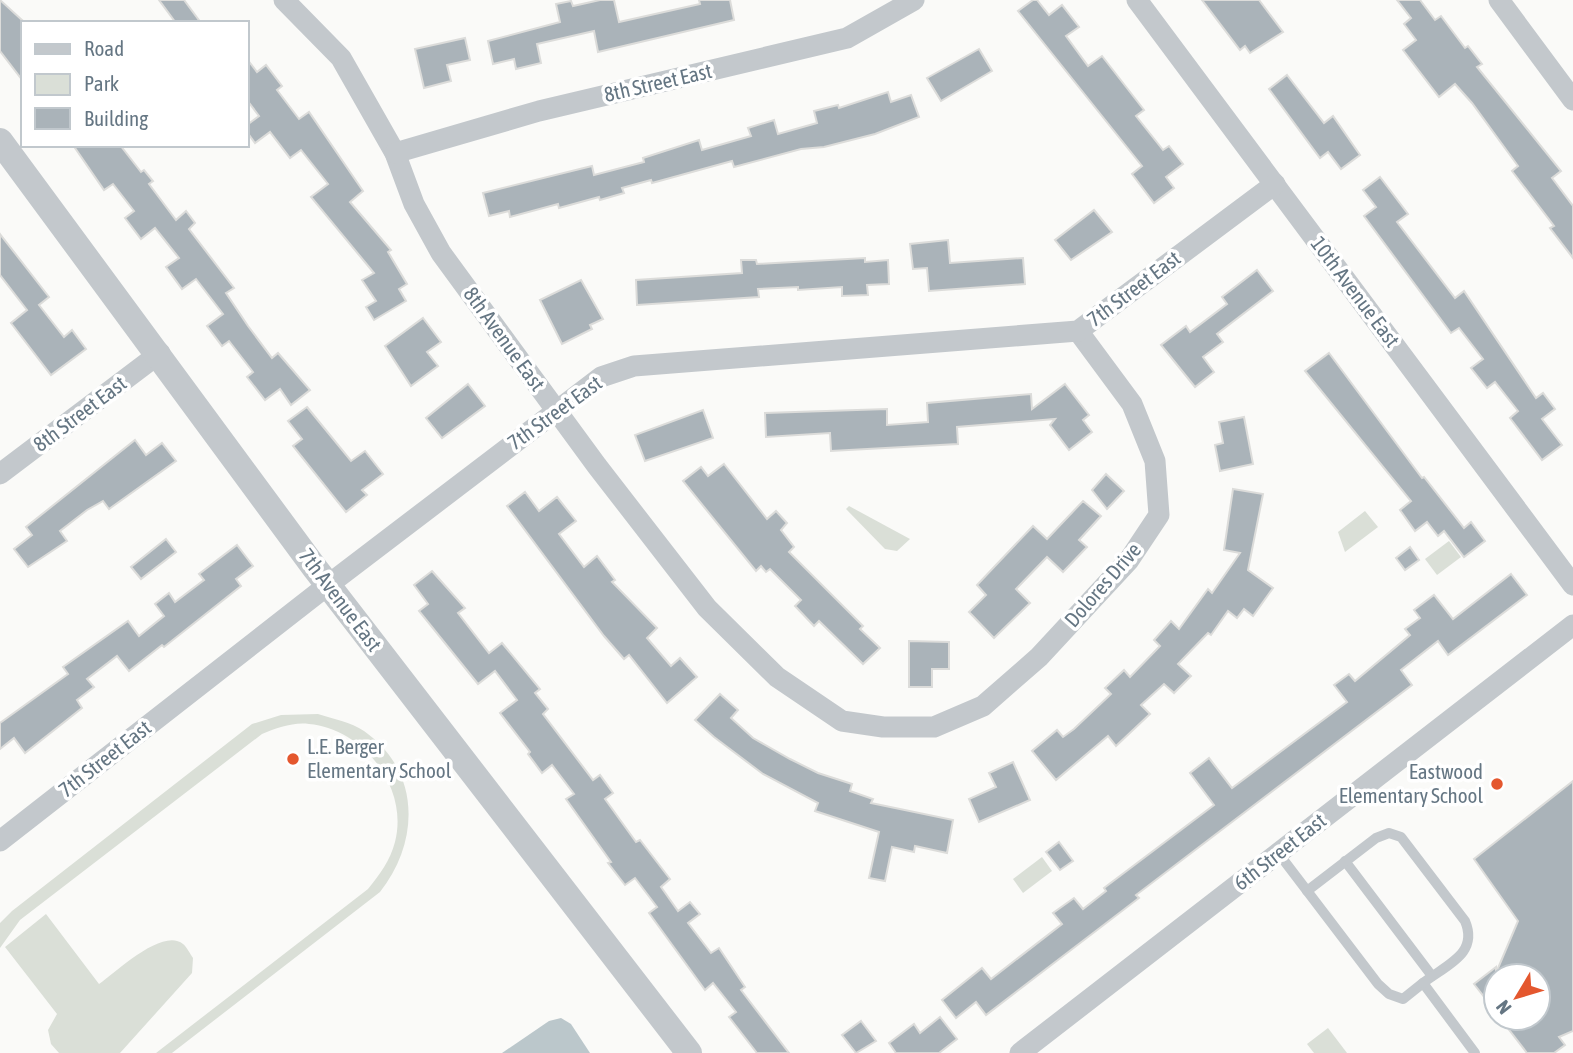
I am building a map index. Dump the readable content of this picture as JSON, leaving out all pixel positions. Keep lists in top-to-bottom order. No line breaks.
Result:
{"streets":{"street":["8th Street East","7th Street East","10th Avenue East","8th Avenue East","Dolores Drive","7th Avenue East","6th Street East"]},"crossings":[["8th Street East","8th Avenue East"],["8th Street East","7th Avenue East"],["7th Street East","10th Avenue East"],["7th Street East","8th Avenue East"],["7th Street East","Dolores Drive"],["7th Street East","7th Avenue East"],["8th Avenue East","Dolores Drive"]],"places":["L.E. Berger Elementary School","Eastwood Elementary School"],"legend":["Road","Park","Building"],"north":"bottom left"}
